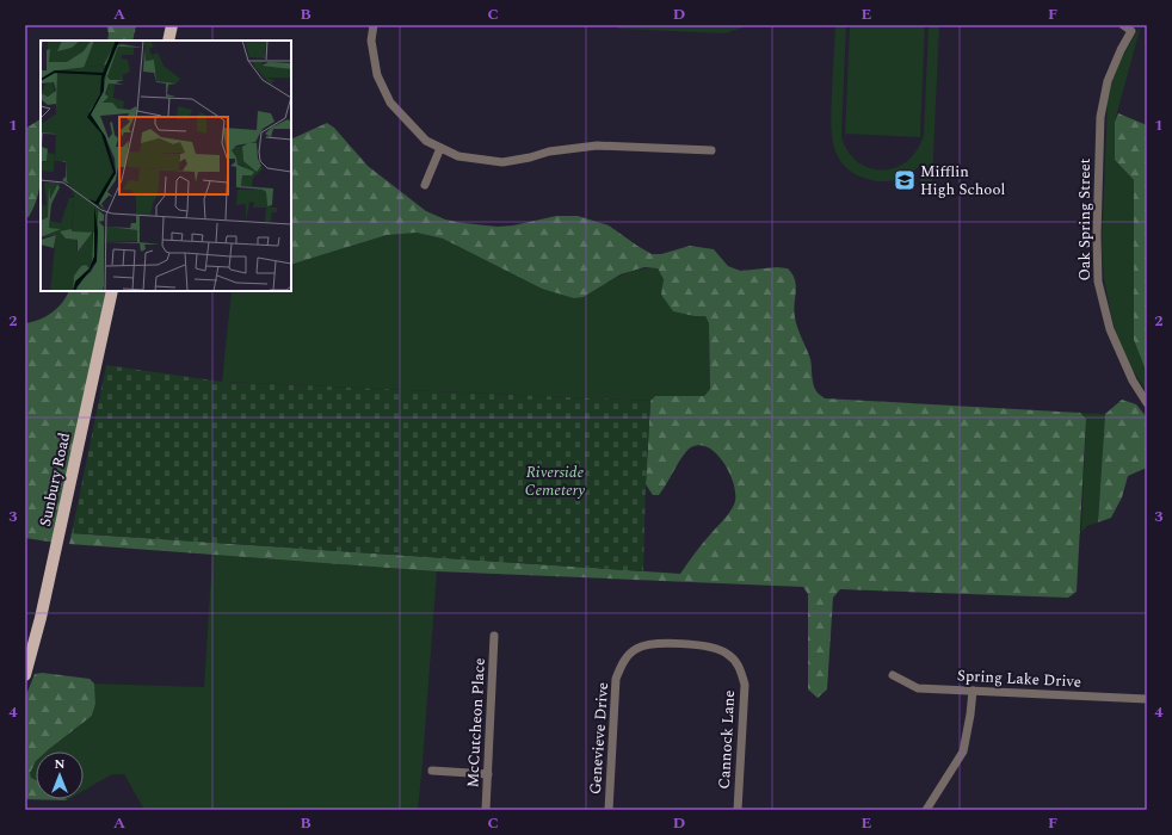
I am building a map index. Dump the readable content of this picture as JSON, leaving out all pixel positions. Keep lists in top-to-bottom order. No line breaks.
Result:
{"streets":{"main road":["Sunbury Road"],"street":["Oak Spring Street","Spring Lake Drive","McCutcheon Place","Genevieve Drive","Cannock Lane"]},"crossings":[["Genevieve Drive","Cannock Lane"]],"parks":["Riverside Cemetery"],"places":{"school or university":["Mifflin High School"]},"north":"top","grid":{"columns":["A","B","C","D","E","F"],"rows":["1","2","3","4"]}}
